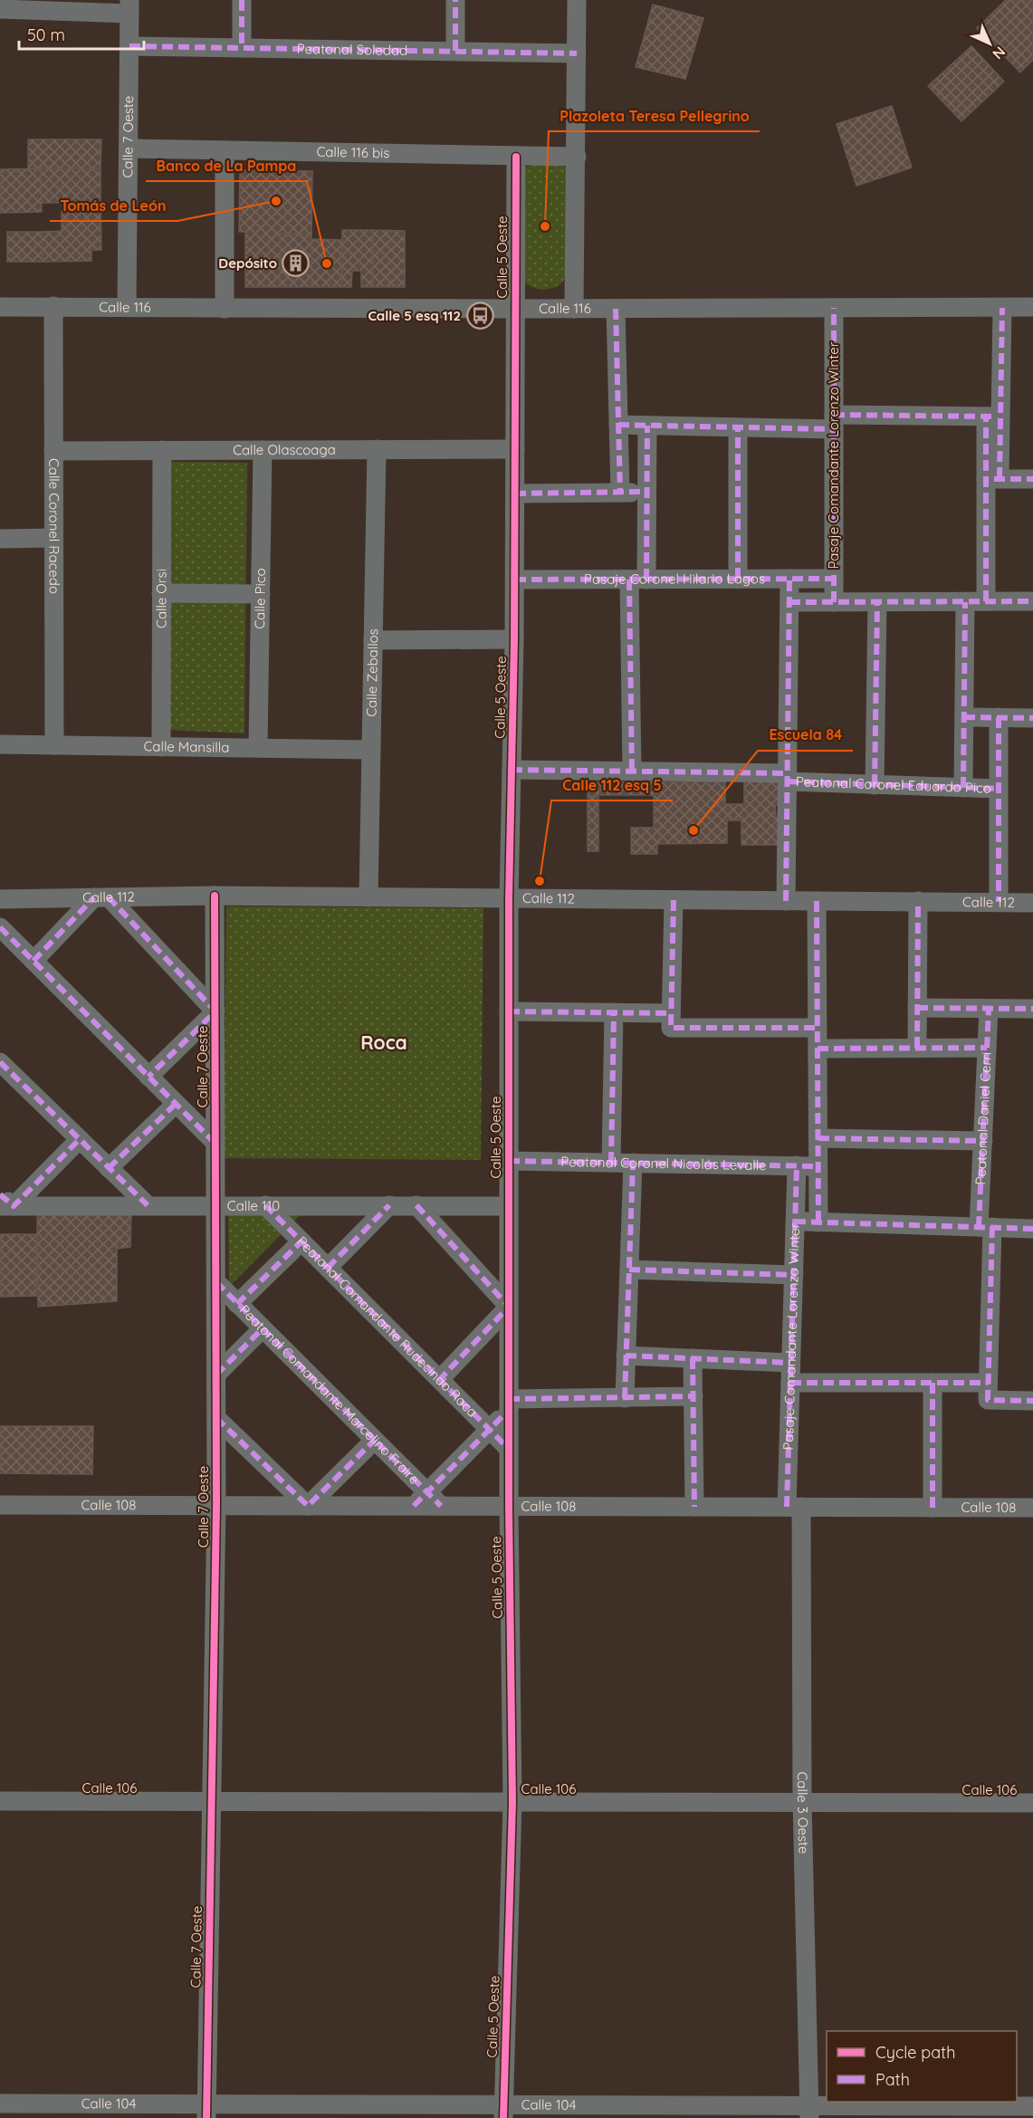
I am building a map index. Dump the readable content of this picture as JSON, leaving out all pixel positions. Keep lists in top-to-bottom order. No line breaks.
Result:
{"streets":{"street":["Peatonal Soledad","Calle 7 Oeste","Calle 116 bis","Calle 5 Oeste","Calle 116","Calle Olascoaga","Pasaje Comandante Lorenzo Winter","Calle Coronel Racedo","Pasaje Coronel Hilario Lagos","Calle Orsi","Calle Pico","Calle Zeballos","Calle Mansilla","Peatonal Coronel Eduardo Pico","Calle 112","Peatonal Daniel Cerri","Peatonal Coronel Nicolás Levalle","Calle 110","Peatonal Comandante Rudecindo Roca","Peatonal Comandante Marcelino Fraire","Calle 108","Calle 106","Calle 3 Oeste","Calle 104"]},"crossings":[["Peatonal Soledad","Calle 7 Oeste"],["Calle 7 Oeste","Calle 116 bis"],["Calle 7 Oeste","Calle 116"],["Calle 7 Oeste","Calle 112"],["Calle 7 Oeste","Calle 110"],["Calle 7 Oeste","Peatonal Comandante Marcelino Fraire"],["Calle 7 Oeste","Calle 108"],["Calle 7 Oeste","Calle 106"],["Calle 7 Oeste","Calle 104"],["Calle 116 bis","Calle 5 Oeste"],["Calle 5 Oeste","Calle 116"],["Calle 5 Oeste","Calle Olascoaga"],["Calle 5 Oeste","Pasaje Coronel Hilario Lagos"],["Calle 5 Oeste","Peatonal Coronel Eduardo Pico"],["Calle 5 Oeste","Calle 112"],["Calle 5 Oeste","Peatonal Coronel Nicolás Levalle"],["Calle 5 Oeste","Calle 110"],["Calle 5 Oeste","Peatonal Comandante Rudecindo Roca"],["Calle 5 Oeste","Calle 108"],["Calle 5 Oeste","Calle 106"],["Calle 5 Oeste","Calle 104"],["Calle 116","Pasaje Comandante Lorenzo Winter"],["Calle 116","Calle Coronel Racedo"],["Calle Olascoaga","Calle Coronel Racedo"],["Calle Olascoaga","Calle Orsi"],["Calle Olascoaga","Calle Pico"],["Calle Olascoaga","Calle Zeballos"],["Pasaje Comandante Lorenzo Winter","Pasaje Coronel Hilario Lagos"],["Pasaje Comandante Lorenzo Winter","Calle 112"],["Pasaje Comandante Lorenzo Winter","Peatonal Coronel Nicolás Levalle"],["Pasaje Comandante Lorenzo Winter","Calle 108"],["Pasaje Comandante Lorenzo Winter","Calle 3 Oeste"],["Calle Coronel Racedo","Calle Mansilla"],["Calle Orsi","Calle Mansilla"],["Calle Pico","Calle Mansilla"],["Calle Zeballos","Calle Mansilla"],["Calle Zeballos","Calle 112"],["Calle 110","Peatonal Comandante Rudecindo Roca"],["Peatonal Comandante Marcelino Fraire","Calle 108"],["Calle 108","Calle 3 Oeste"],["Calle 106","Calle 3 Oeste"],["Calle 3 Oeste","Calle 104"]],"districts":["Roca"],"places":{"other":["Tomás de León","Plazoleta Teresa Pellegrino","Banco de La Pampa","Escuela 84","Calle 112 esq 5"],"building":["Depósito"],"bus stop":["Calle 5 esq 112"]},"legend":["Cycle path","Path"],"scale_bar":"50 m","north":"bottom right"}
